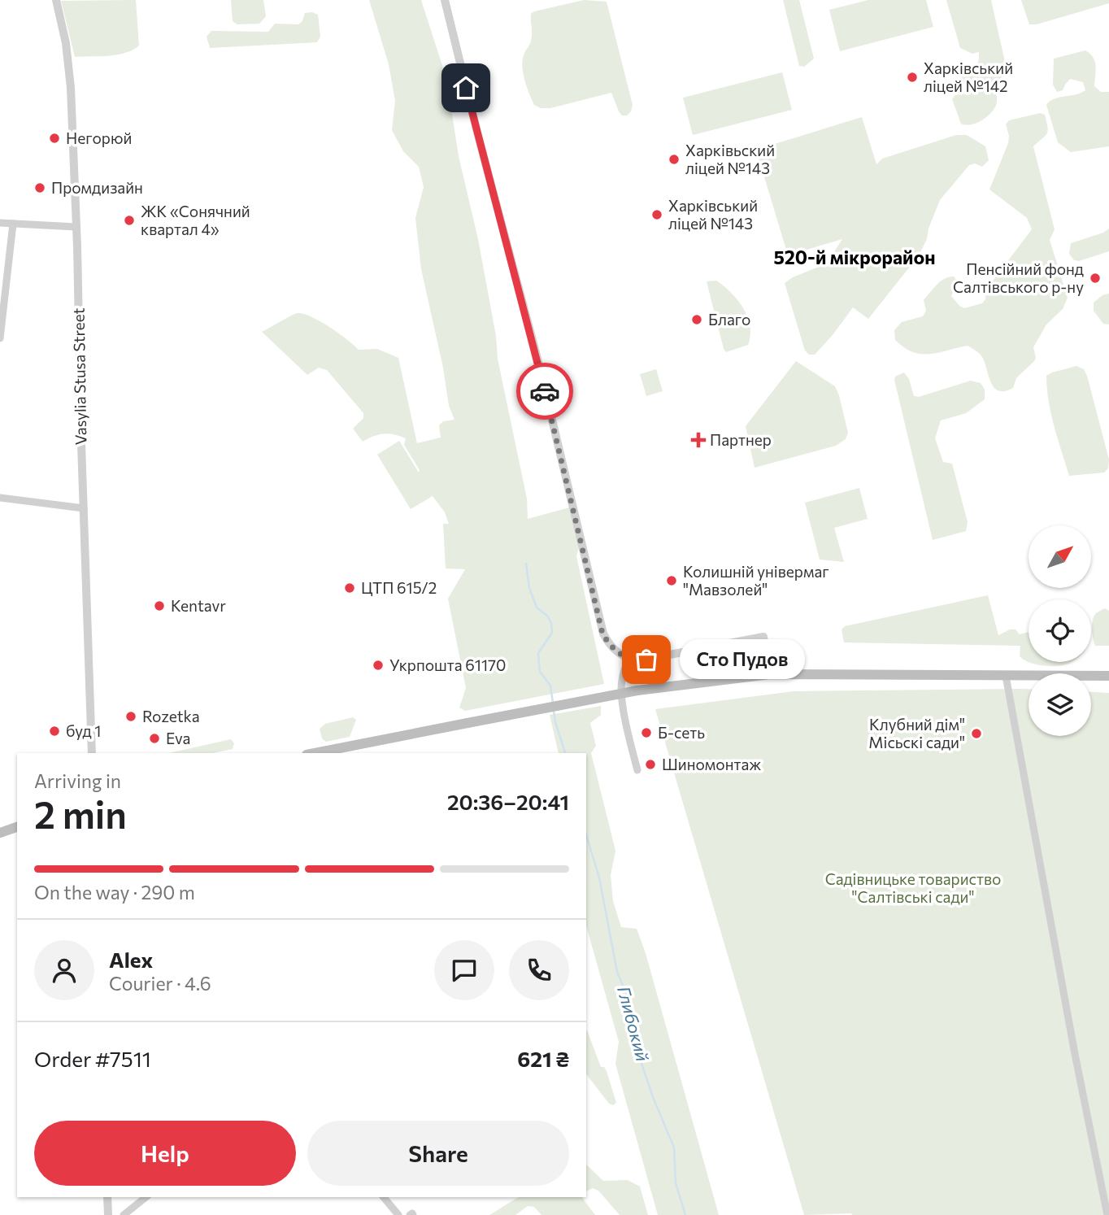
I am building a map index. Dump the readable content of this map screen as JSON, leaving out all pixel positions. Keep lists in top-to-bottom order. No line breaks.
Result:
{"streets":{"street":["Vasylia Stusa Street"]},"districts":["520-й мікрорайон"],"water":["Глибокий"],"parks":["Садівницьке товариство \"Салтівські сади\""],"places":{"other":["Харківський ліцей №142","Негорюй","Харківьский ліцей №143","Промдизайн","Харківський ліцей №143","ЖК «Сонячний квартал 4»","Пенсійний фонд Салтівського р-ну","Благо","Колишній універмаг \"Мавзолей\"","ЦТП 615/2","Kentavr","Сто Пудов","Укрпошта 61170","Rozetka","буд 1","Б-сеть","Клубний дім\" Місьскі сади\"","Eva","Шиномонтаж"],"health":["Партнер"]},"north":"top right","page":{"bubble":"Сто Пудов","heading":["2 min","Arriving in","20:36–20:41"],"panel":["Alex","Courier · 4.6","Order #7511","621 ₴"],"bar":"On the way · 290 m","buttons":["Help","Share"]}}
